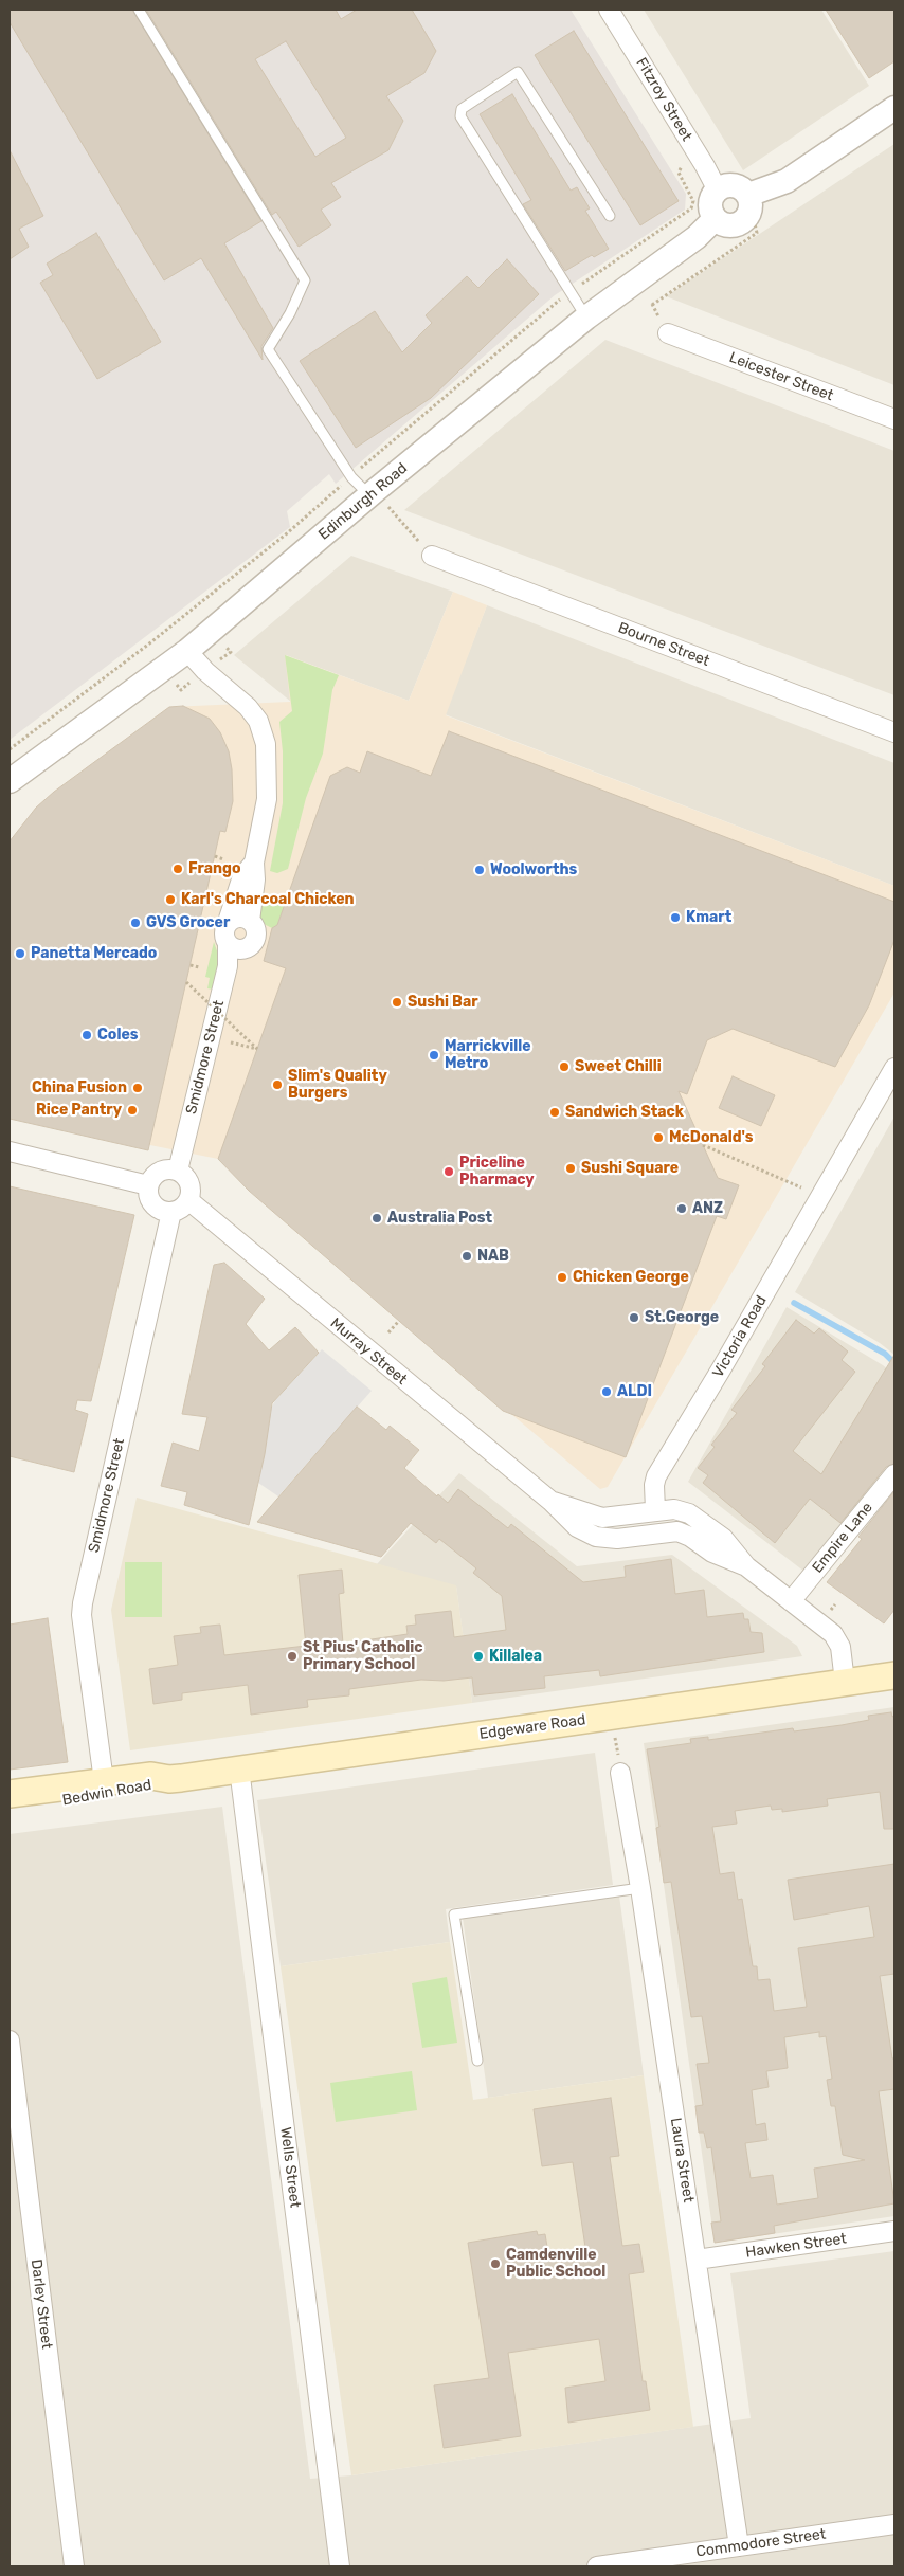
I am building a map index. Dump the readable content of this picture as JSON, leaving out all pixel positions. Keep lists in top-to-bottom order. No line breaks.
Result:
{"streets":{"main road":["Edgeware Road","Bedwin Road"],"street":["Fitzroy Street","Leicester Street","Edinburgh Road","Bourne Street","Smidmore Street","Victoria Road","Murray Street","Empire Lane","Laura Street","Wells Street","Hawken Street","Darley Street","Commodore Street"]},"crossings":[["Fitzroy Street","Edinburgh Road"],["Edinburgh Road","Smidmore Street"],["Smidmore Street","Murray Street"],["Smidmore Street","Bedwin Road"],["Victoria Road","Murray Street"],["Edgeware Road","Bedwin Road"],["Edgeware Road","Wells Street"],["Laura Street","Hawken Street"],["Laura Street","Commodore Street"]],"places":["Frango","Woolworths","Karl's Charcoal Chicken","Kmart","GVS Grocer","Panetta Mercado","Sushi Bar","Coles","Marrickville Metro","Sweet Chilli","Slim's Quality Burgers","China Fusion","Rice Pantry","Sandwich Stack","McDonald's","Sushi Square","Priceline Pharmacy","ANZ","Australia Post","NAB","Chicken George","St.George","ALDI","St Pius' Catholic Primary School","Killalea","Camdenville Public School"]}
